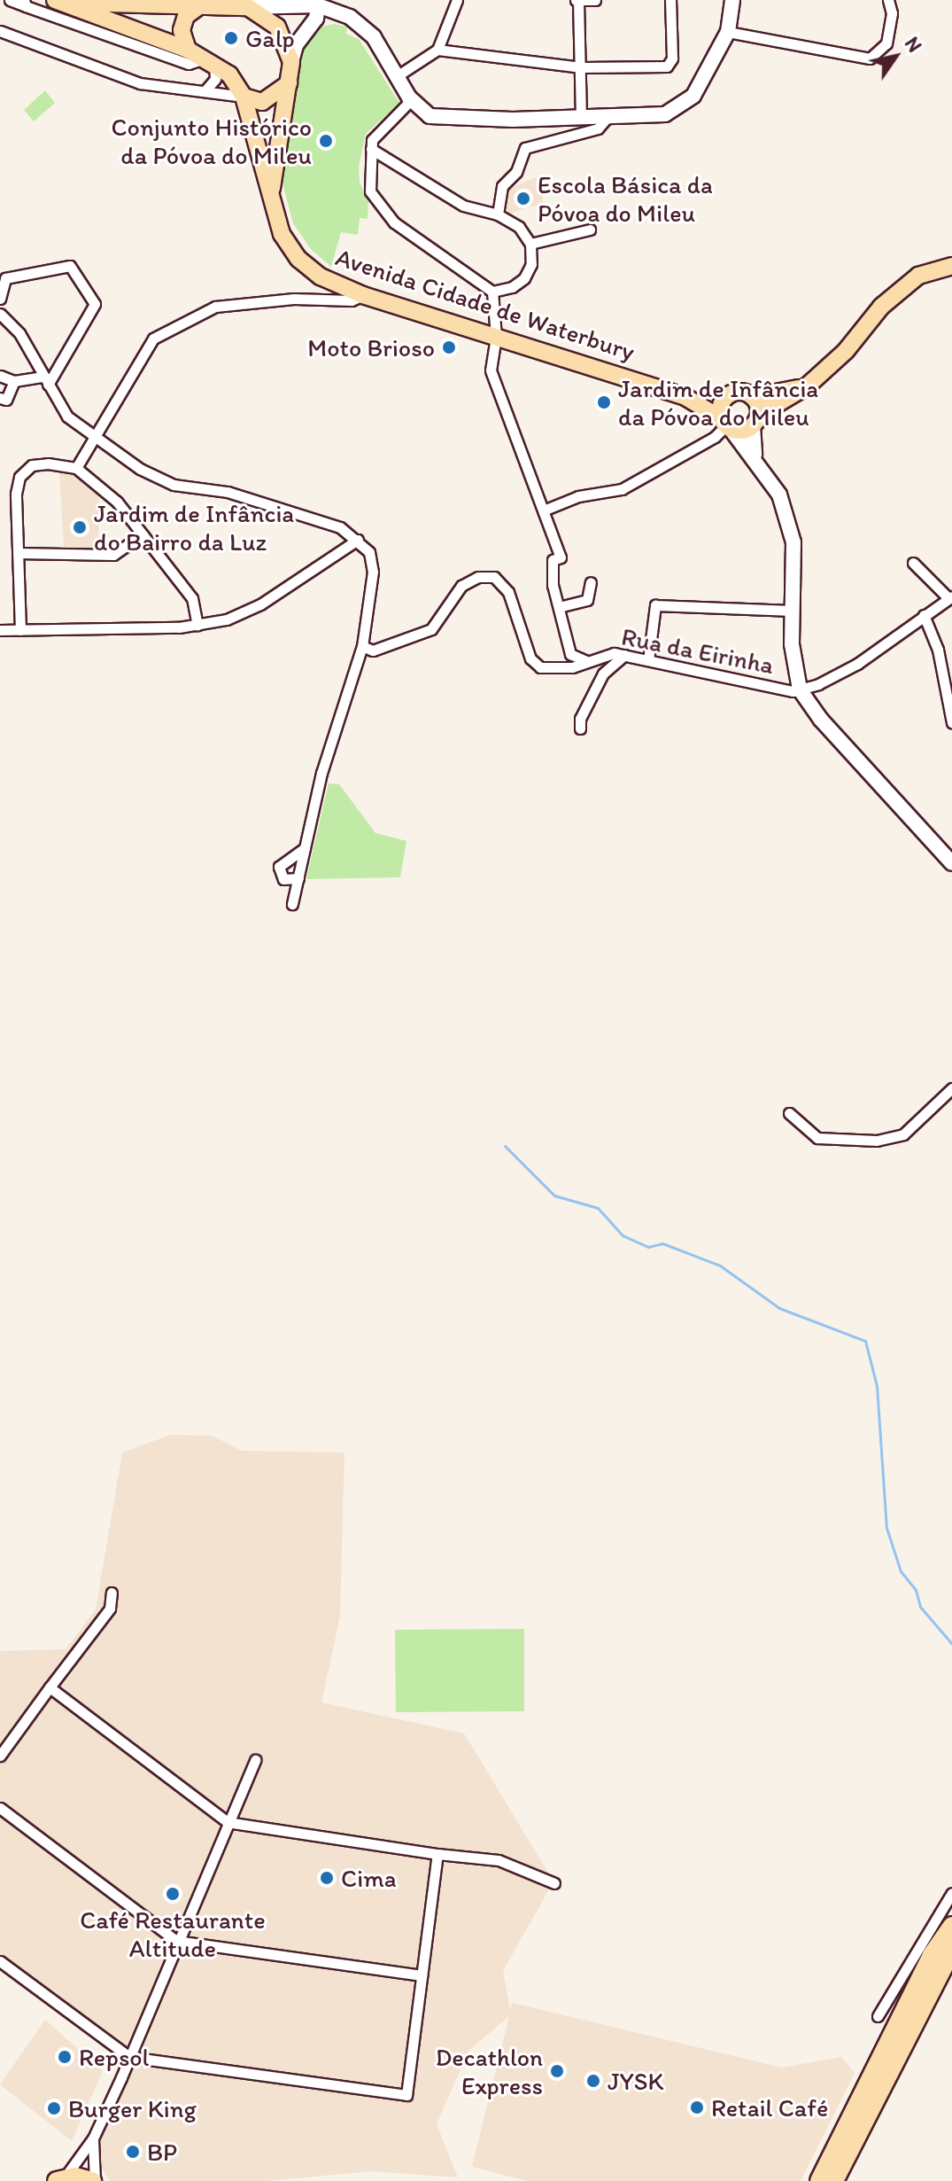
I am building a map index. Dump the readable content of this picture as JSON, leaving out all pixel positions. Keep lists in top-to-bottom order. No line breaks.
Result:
{"streets":{"main road":["Avenida Cidade de Waterbury"],"street":["Rua da Eirinha"]},"places":["Galp","Conjunto Histórico da Póvoa do Mileu","Escola Básica da Póvoa do Mileu","Moto Brioso","Jardim de Infância da Póvoa do Mileu","Jardim de Infância do Bairro da Luz","Cima","Café Restaurante Altitude","Repsol","Decathlon Express","JYSK","Retail Café","Burger King","BP"],"north":"top right"}
